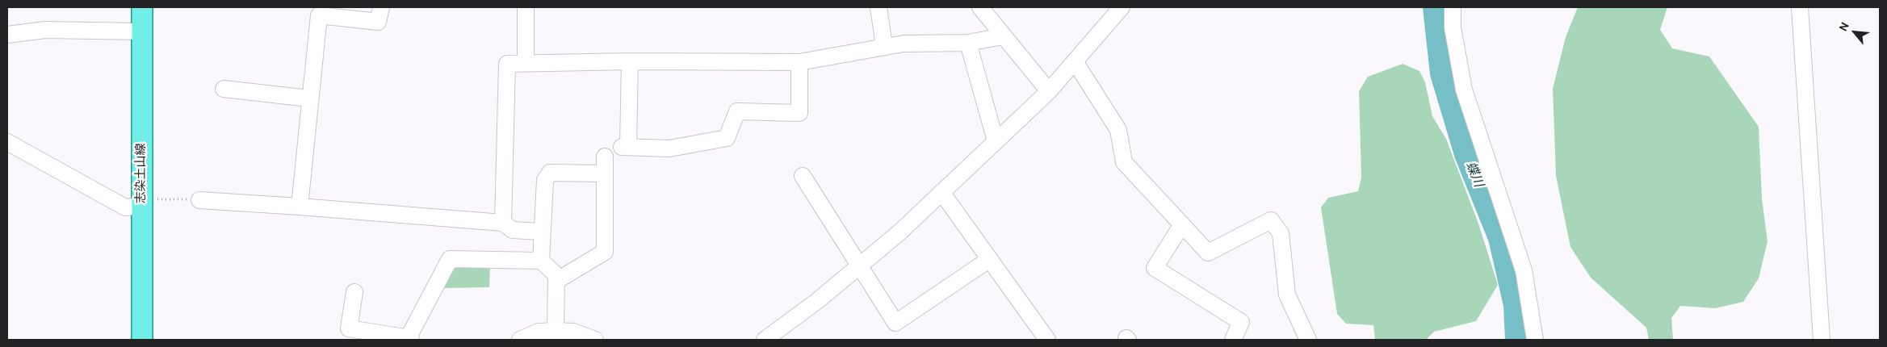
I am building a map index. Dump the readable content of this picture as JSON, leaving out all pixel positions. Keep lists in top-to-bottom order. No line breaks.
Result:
{"streets":{"main road":["志染土山線"]},"water":["蝶川"],"north":"top left"}
